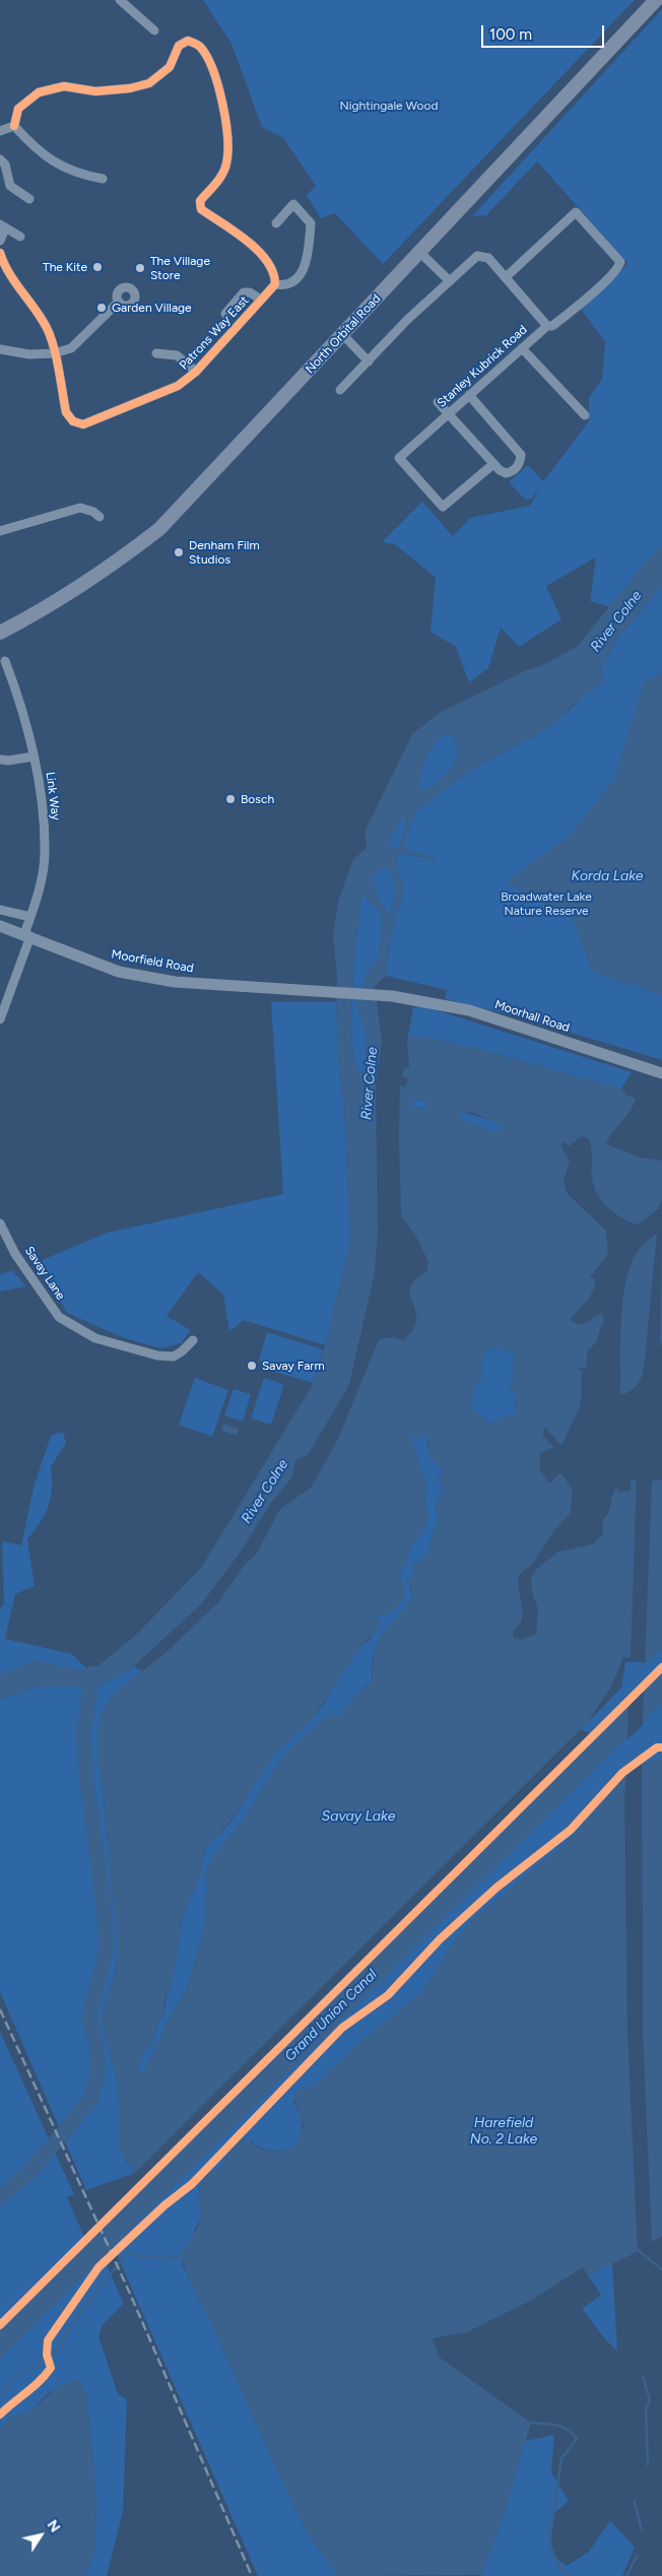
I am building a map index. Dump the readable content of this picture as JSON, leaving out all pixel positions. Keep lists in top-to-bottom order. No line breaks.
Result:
{"streets":{"main road":["North Orbital Road"],"street":["Patrons Way East","Stanley Kubrick Road","Link Way","Moorfield Road","Moorhall Road","Savay Lane"]},"crossings":[["Link Way","Moorfield Road"],["Moorfield Road","Moorhall Road"]],"water":["River Colne","Korda Lake","Savay Lake","Grand Union Canal","Harefield No. 2 Lake"],"parks":["Nightingale Wood","Broadwater Lake Nature Reserve"],"places":["The Kite","The Village Store","Garden Village","Denham Film Studios","Bosch","Savay Farm"],"scale_bar":"100 m","north":"top right"}
